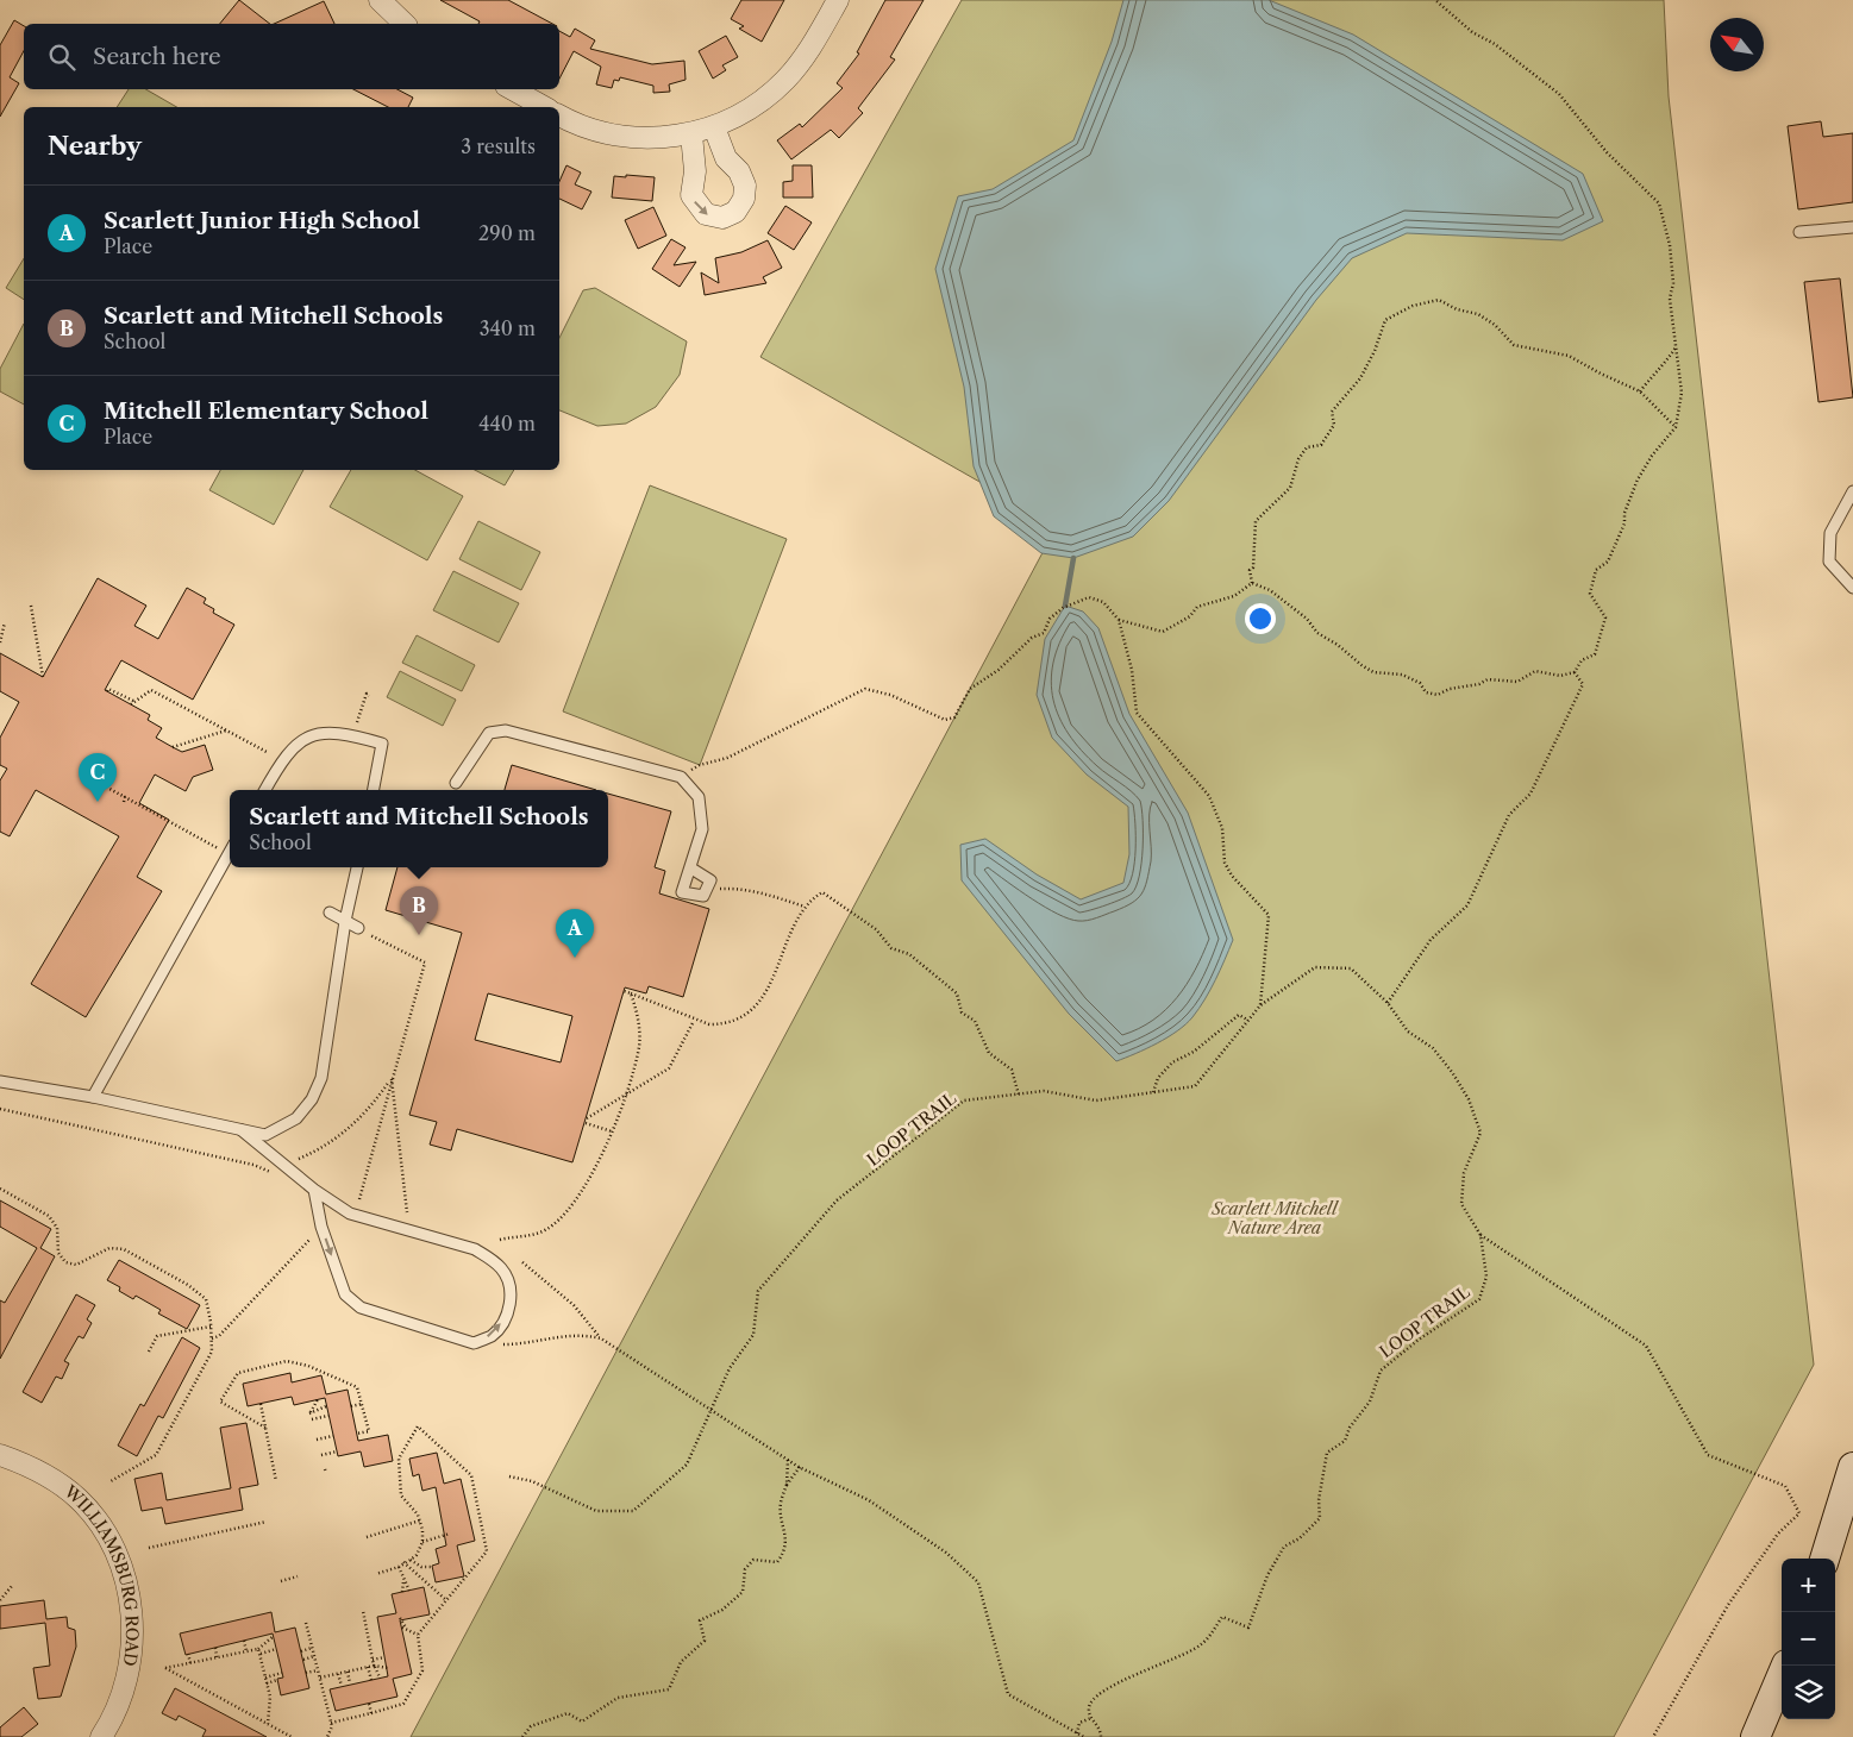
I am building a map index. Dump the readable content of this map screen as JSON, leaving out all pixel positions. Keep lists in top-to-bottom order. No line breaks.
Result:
{"streets":{"street":["WILLIAMSBURG ROAD"],"path":["LOOP TRAIL"]},"parks":["Scarlett Mitchell Nature Area"],"north":"top left","page":{"search":"Search here","heading":["Nearby","3 results"],"list":[{"mark":"A","name":"Scarlett Junior High School","note":"Place","value":"290 m"},{"mark":"B","name":"Scarlett and Mitchell Schools","note":"School","value":"340 m"},{"mark":"C","name":"Mitchell Elementary School","note":"Place","value":"440 m"}],"pins":["C","B","A"],"popup":["Scarlett and Mitchell Schools","School"],"map_buttons":["+","−"]}}
